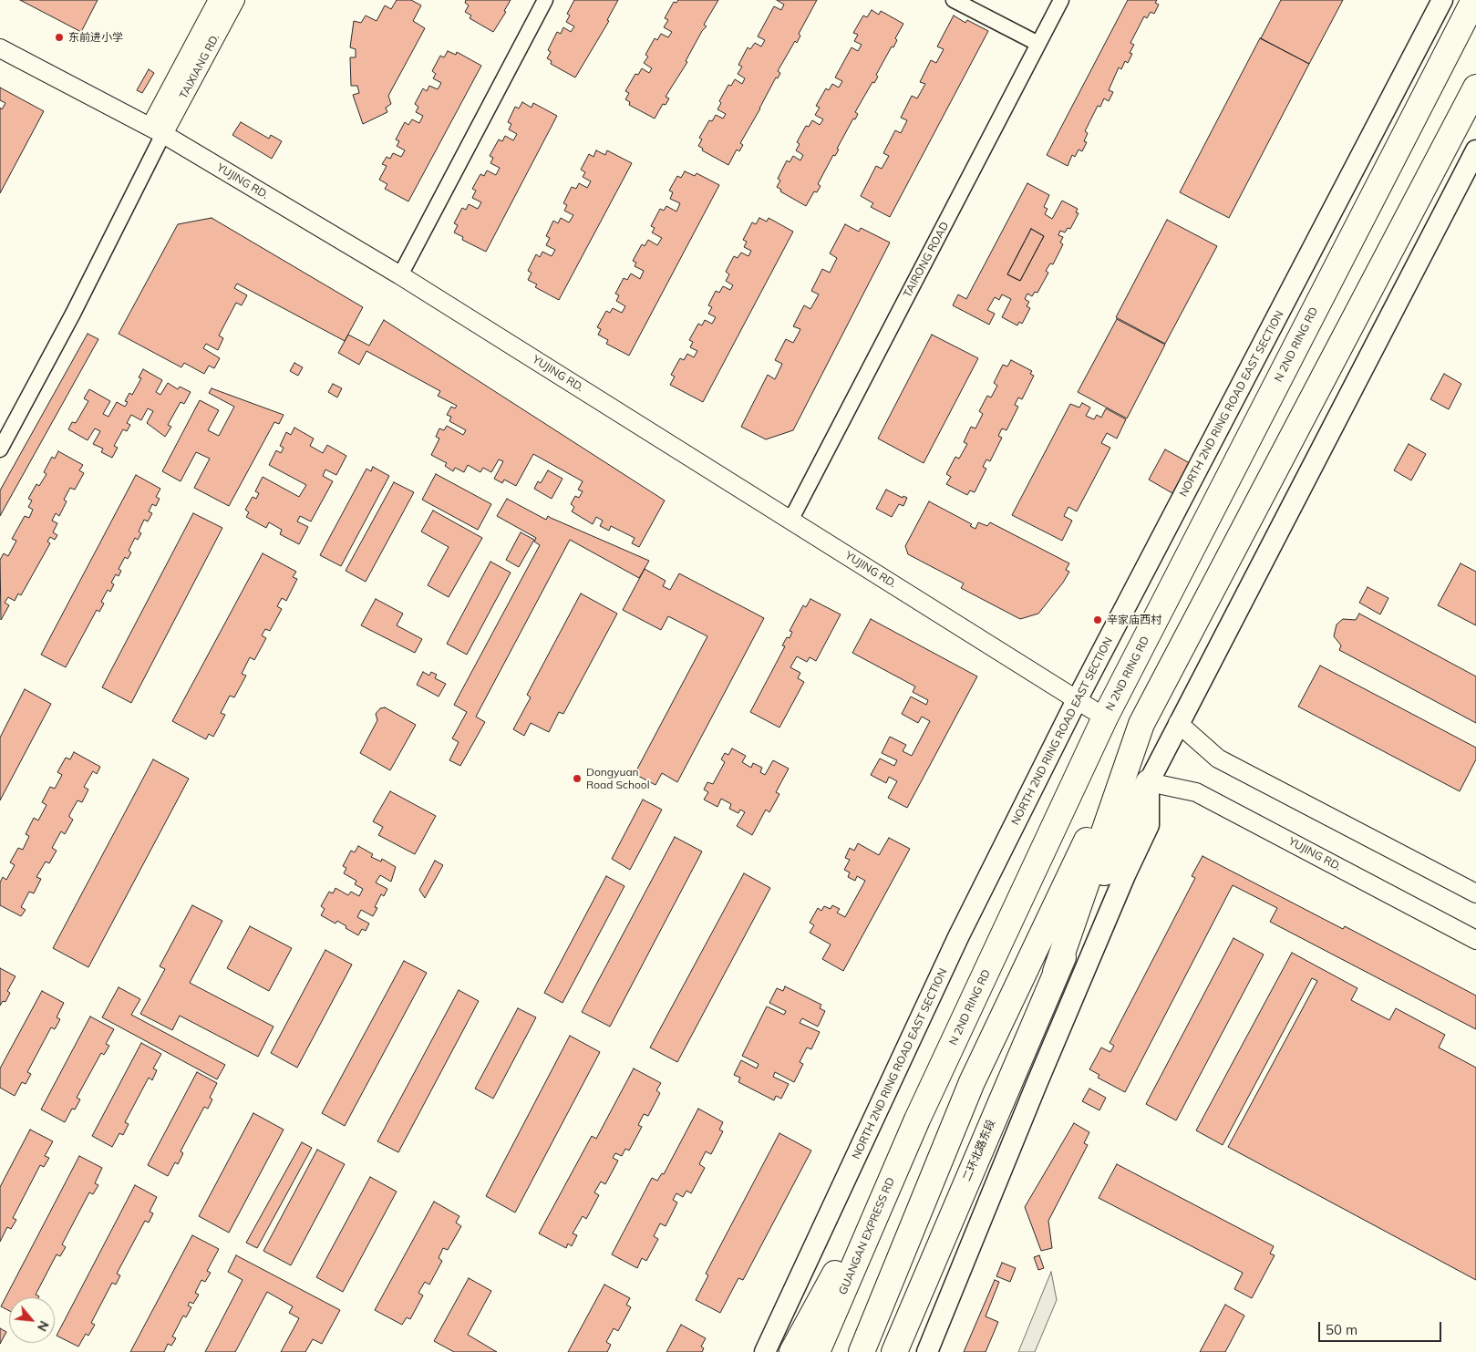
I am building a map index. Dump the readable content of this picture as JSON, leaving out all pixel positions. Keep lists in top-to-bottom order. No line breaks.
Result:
{"streets":{"highway":["N 2ND RING RD","二环北路东段","GUANGAN EXPRESS RD"],"main road":["NORTH 2ND RING ROAD EAST SECTION"],"street":["TAIXIANG RD.","YUJING RD.","TAIRONG ROAD"]},"crossings":[["TAIXIANG RD.","YUJING RD."],["YUJING RD.","TAIRONG ROAD"],["YUJING RD.","N 2ND RING RD"],["YUJING RD.","NORTH 2ND RING ROAD EAST SECTION"],["N 2ND RING RD","GUANGAN EXPRESS RD"]],"places":["东前进小学","辛家庙西村","Dongyuan Road School"],"scale_bar":"50 m","north":"bottom right"}
